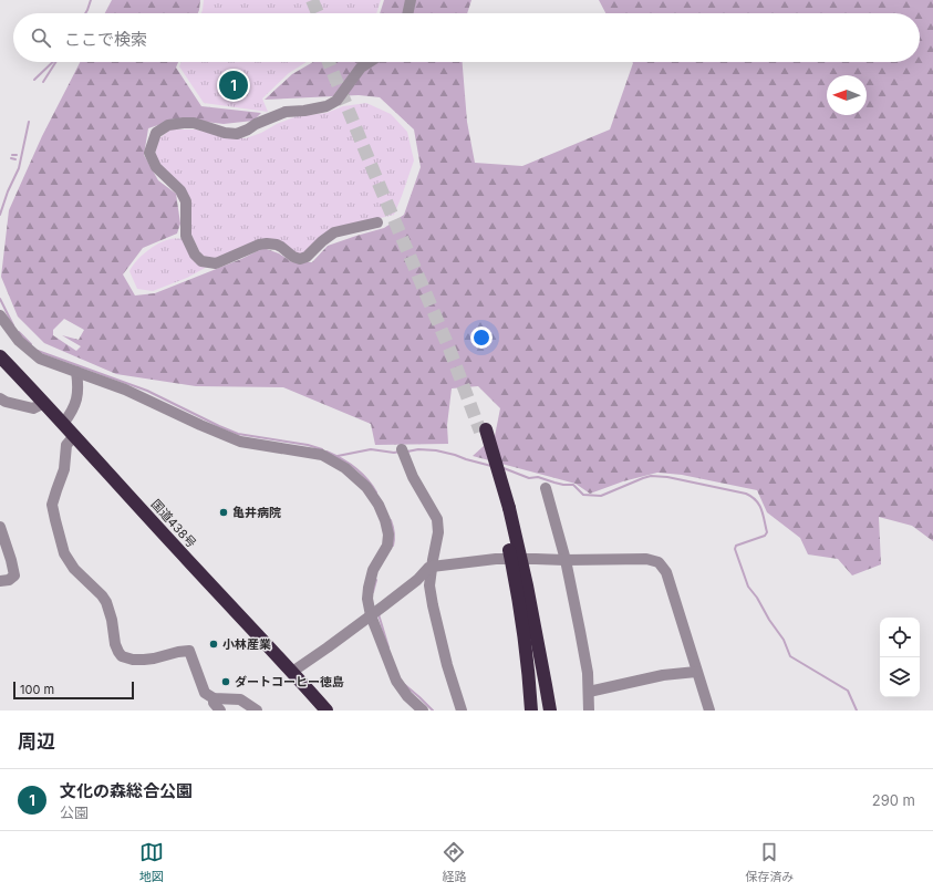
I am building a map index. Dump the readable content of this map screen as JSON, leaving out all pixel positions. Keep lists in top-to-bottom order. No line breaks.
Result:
{"streets":{"highway":["国道438号"]},"places":["亀井病院","小林産業","ダートコーヒー徳島"],"scale_bar":"100 m","north":"left","page":{"search":"ここで検索","pins":"1","scale":"100 m","heading":"周辺","list":[{"mark":"1","name":"文化の森総合公園","note":"公園","value":"290 m"}],"nav":["地図","経路","保存済み"]}}
